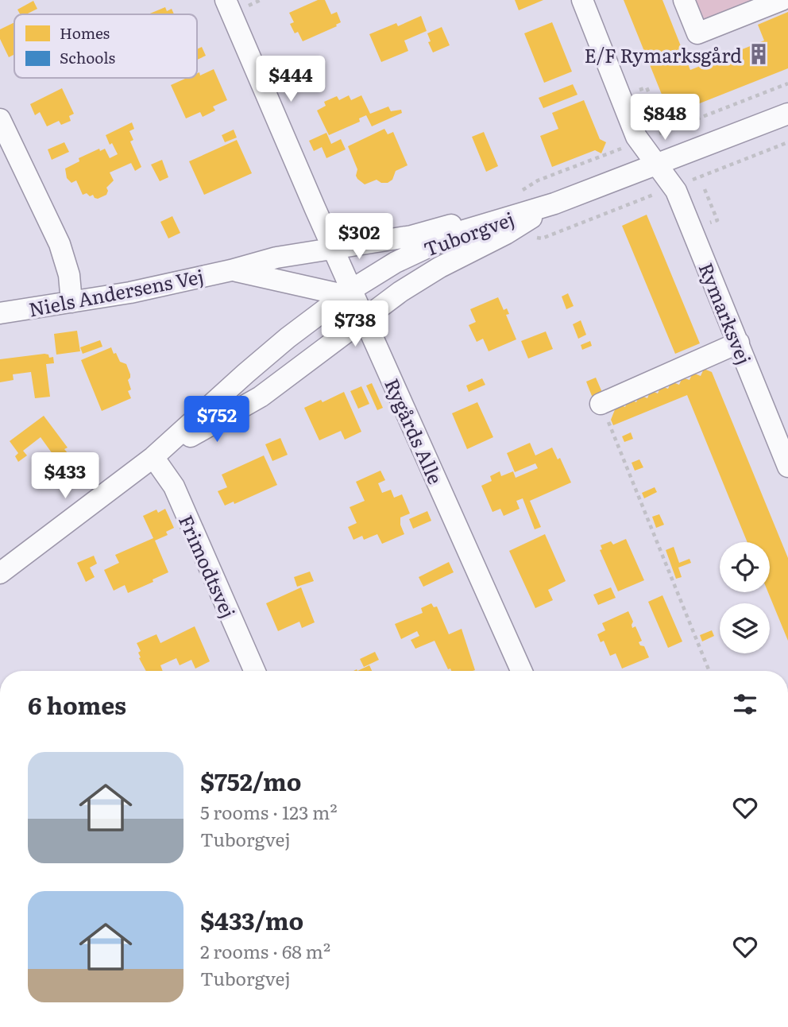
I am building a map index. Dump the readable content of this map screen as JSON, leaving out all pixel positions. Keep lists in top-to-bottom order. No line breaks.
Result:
{"streets":{"street":["Tuborgvej","Niels Andersens Vej","Rymarksvej","Rygårds Alle","Frimodtsvej"]},"crossings":[["Tuborgvej","Niels Andersens Vej"],["Tuborgvej","Rymarksvej"],["Tuborgvej","Rygårds Alle"],["Tuborgvej","Frimodtsvej"],["Niels Andersens Vej","Rygårds Alle"]],"places":{"building":["E/F Rymarksgård"]},"legend":["Homes","Schools"],"page":{"price":["$444","$848","$302","$738","$752","$433"],"heading":"6 homes","list":[{"name":"$752/mo","note":"5 rooms · 123 m² · Tuborgvej"},{"name":"$433/mo","note":"2 rooms · 68 m² · Tuborgvej"}]}}
